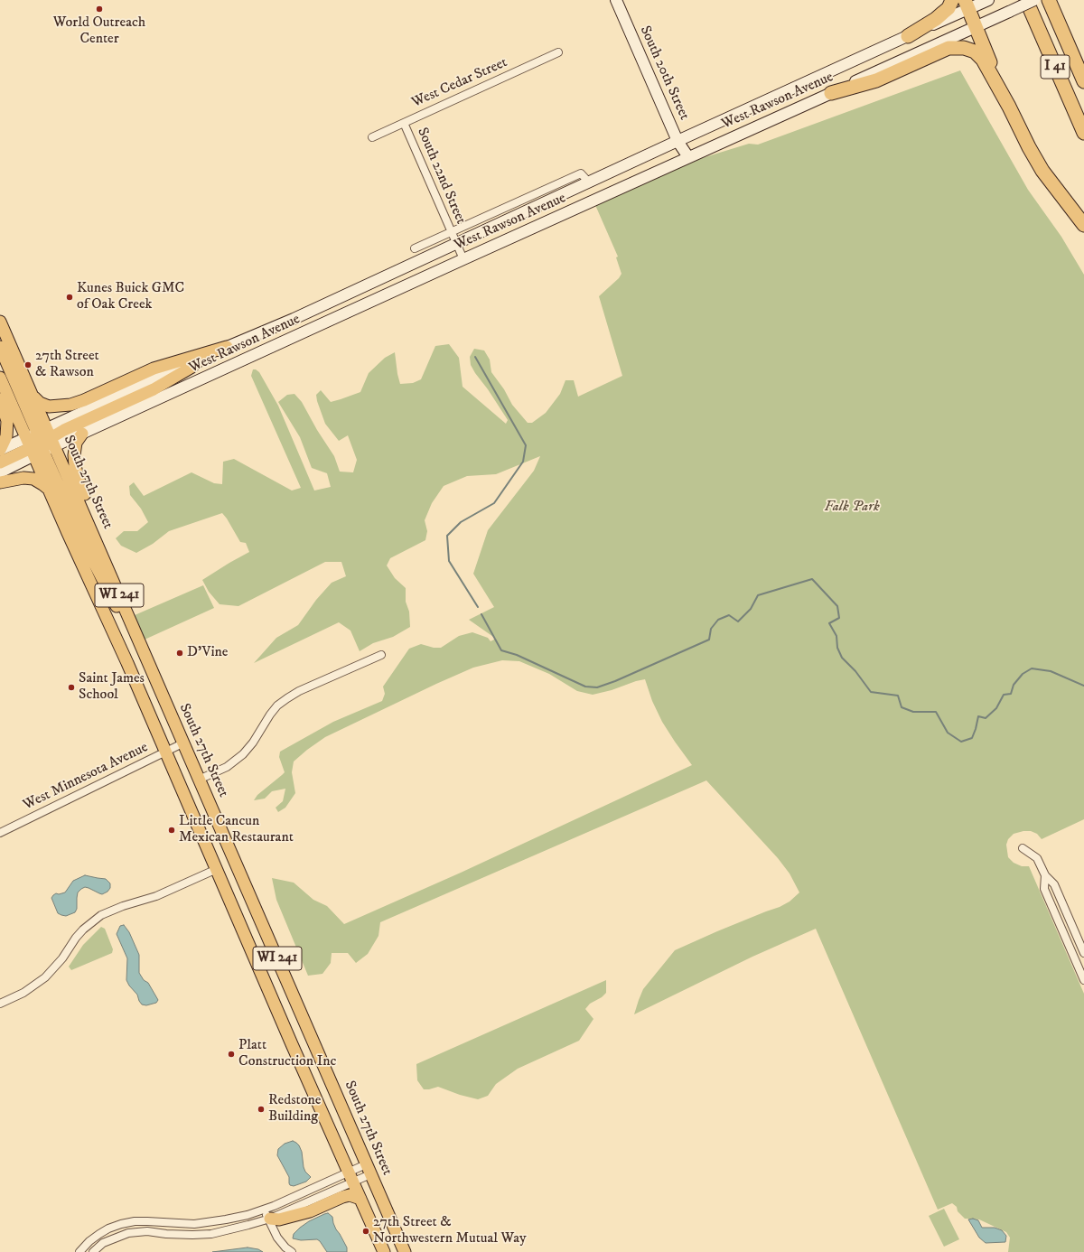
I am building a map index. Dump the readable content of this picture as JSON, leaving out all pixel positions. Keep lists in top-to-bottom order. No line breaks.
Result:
{"streets":{"highway":["I 41"],"main road":["South 20th Street","West Rawson Avenue","South 27th Street","WI 241"],"street":["West Cedar Street","South 22nd Street","West Minnesota Avenue"]},"crossings":[["South 20th Street","West Rawson Avenue"],["West Cedar Street","South 22nd Street"],["West Rawson Avenue","South 22nd Street"],["West Rawson Avenue","South 27th Street"],["South 27th Street","West Minnesota Avenue"]],"parks":["Falk Park"],"places":["World Outreach Center","Kunes Buick GMC of Oak Creek","27th Street & Rawson","D'Vine","Saint James School","Little Cancun Mexican Restaurant","Platt Construction Inc","Redstone Building","27th Street & Northwestern Mutual Way"]}
